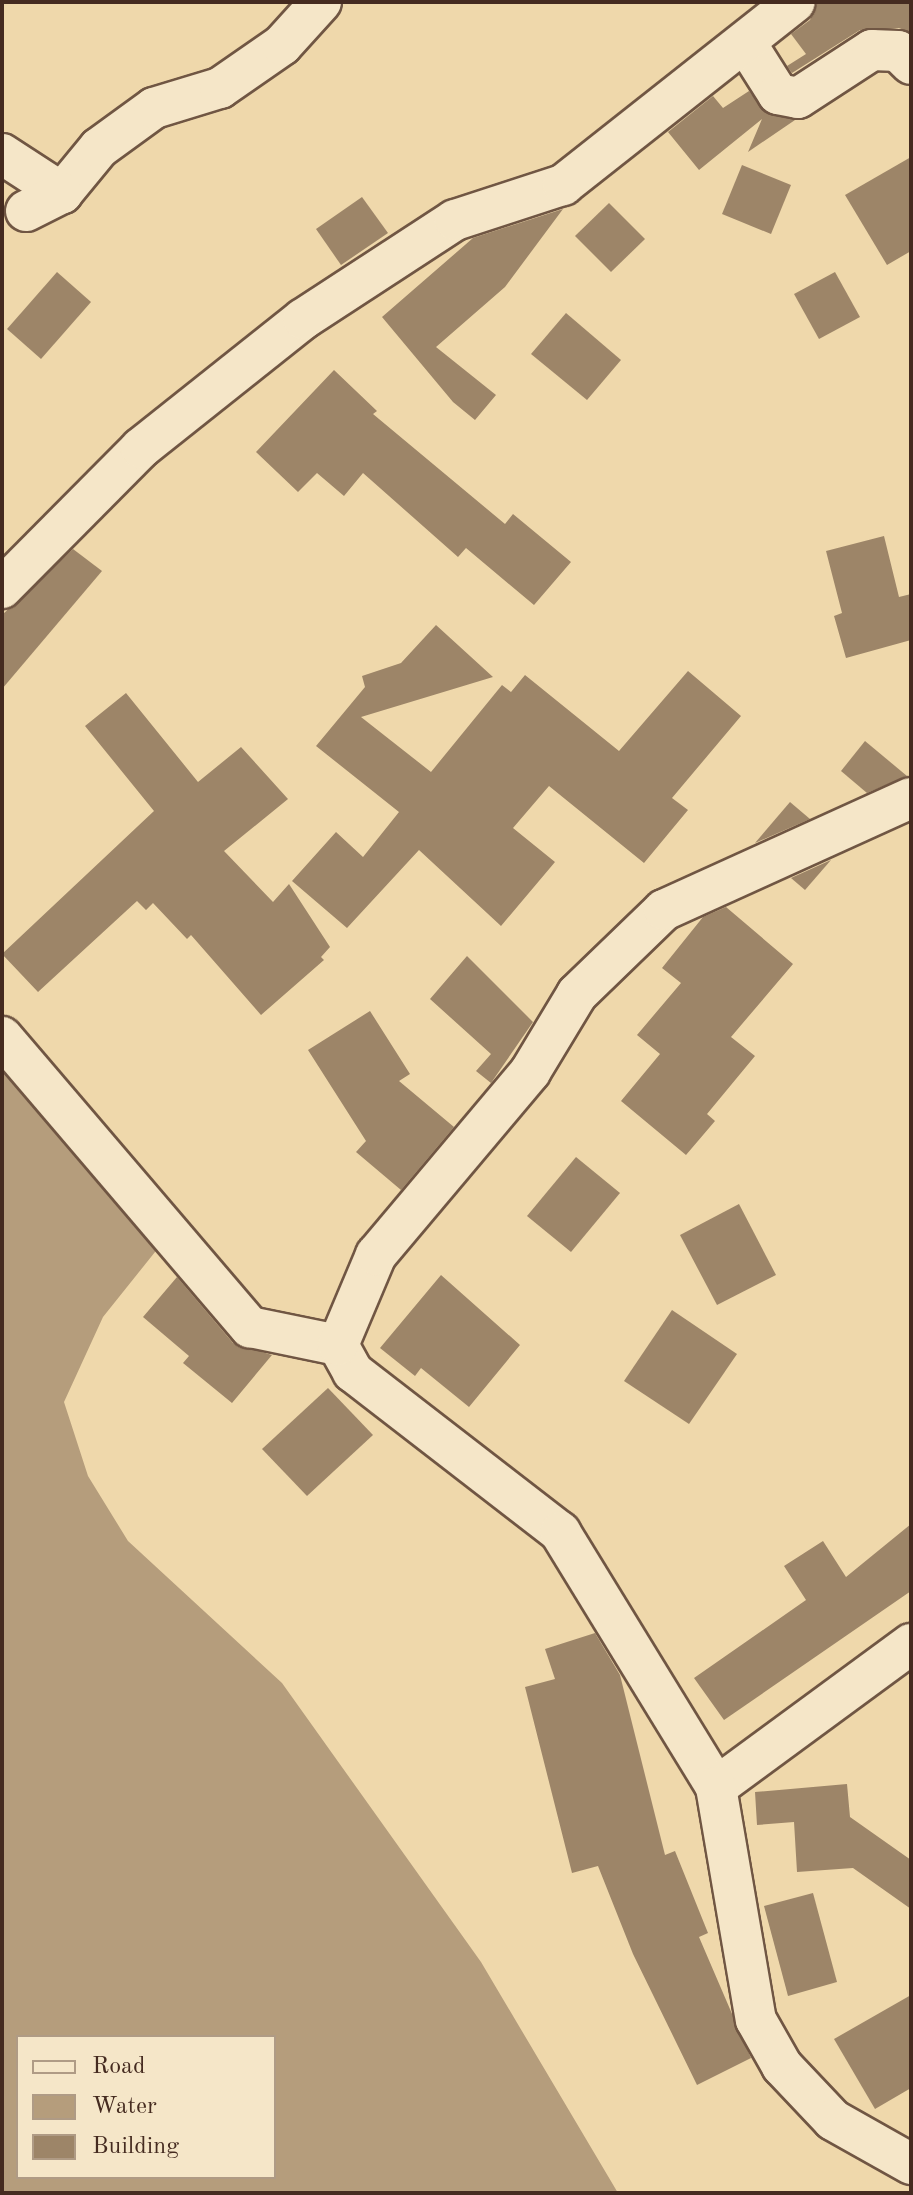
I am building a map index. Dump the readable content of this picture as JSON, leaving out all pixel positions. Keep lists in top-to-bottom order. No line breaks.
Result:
{"legend":["Road","Water","Building"]}
